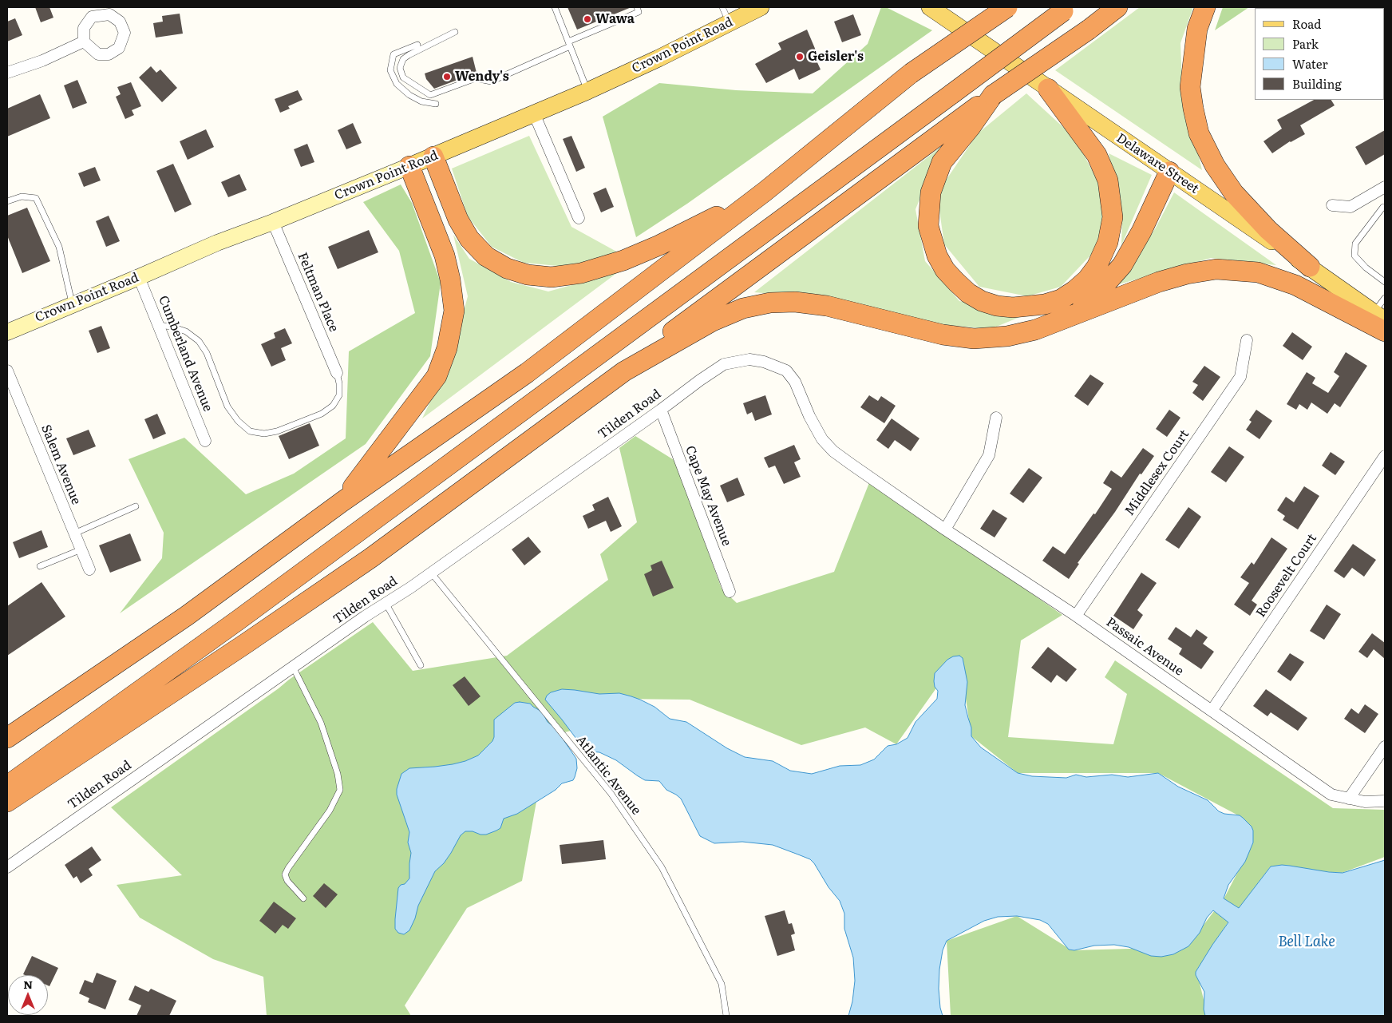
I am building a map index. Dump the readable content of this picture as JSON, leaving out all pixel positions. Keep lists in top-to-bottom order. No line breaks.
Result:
{"streets":{"main road":["Crown Point Road","Delaware Street"],"street":["Feltman Place","Cumberland Avenue","Tilden Road","Salem Avenue","Middlesex Court","Cape May Avenue","Roosevelt Court","Passaic Avenue"],"lane":["Atlantic Avenue"]},"crossings":[["Crown Point Road","Feltman Place"],["Crown Point Road","Cumberland Avenue"],["Tilden Road","Cape May Avenue"],["Tilden Road","Passaic Avenue"],["Tilden Road","Atlantic Avenue"],["Middlesex Court","Passaic Avenue"],["Roosevelt Court","Passaic Avenue"]],"water":["Bell Lake"],"places":["Wawa","Geisler's","Wendy's"],"legend":["Road","Park","Water","Building"],"north":"top"}
